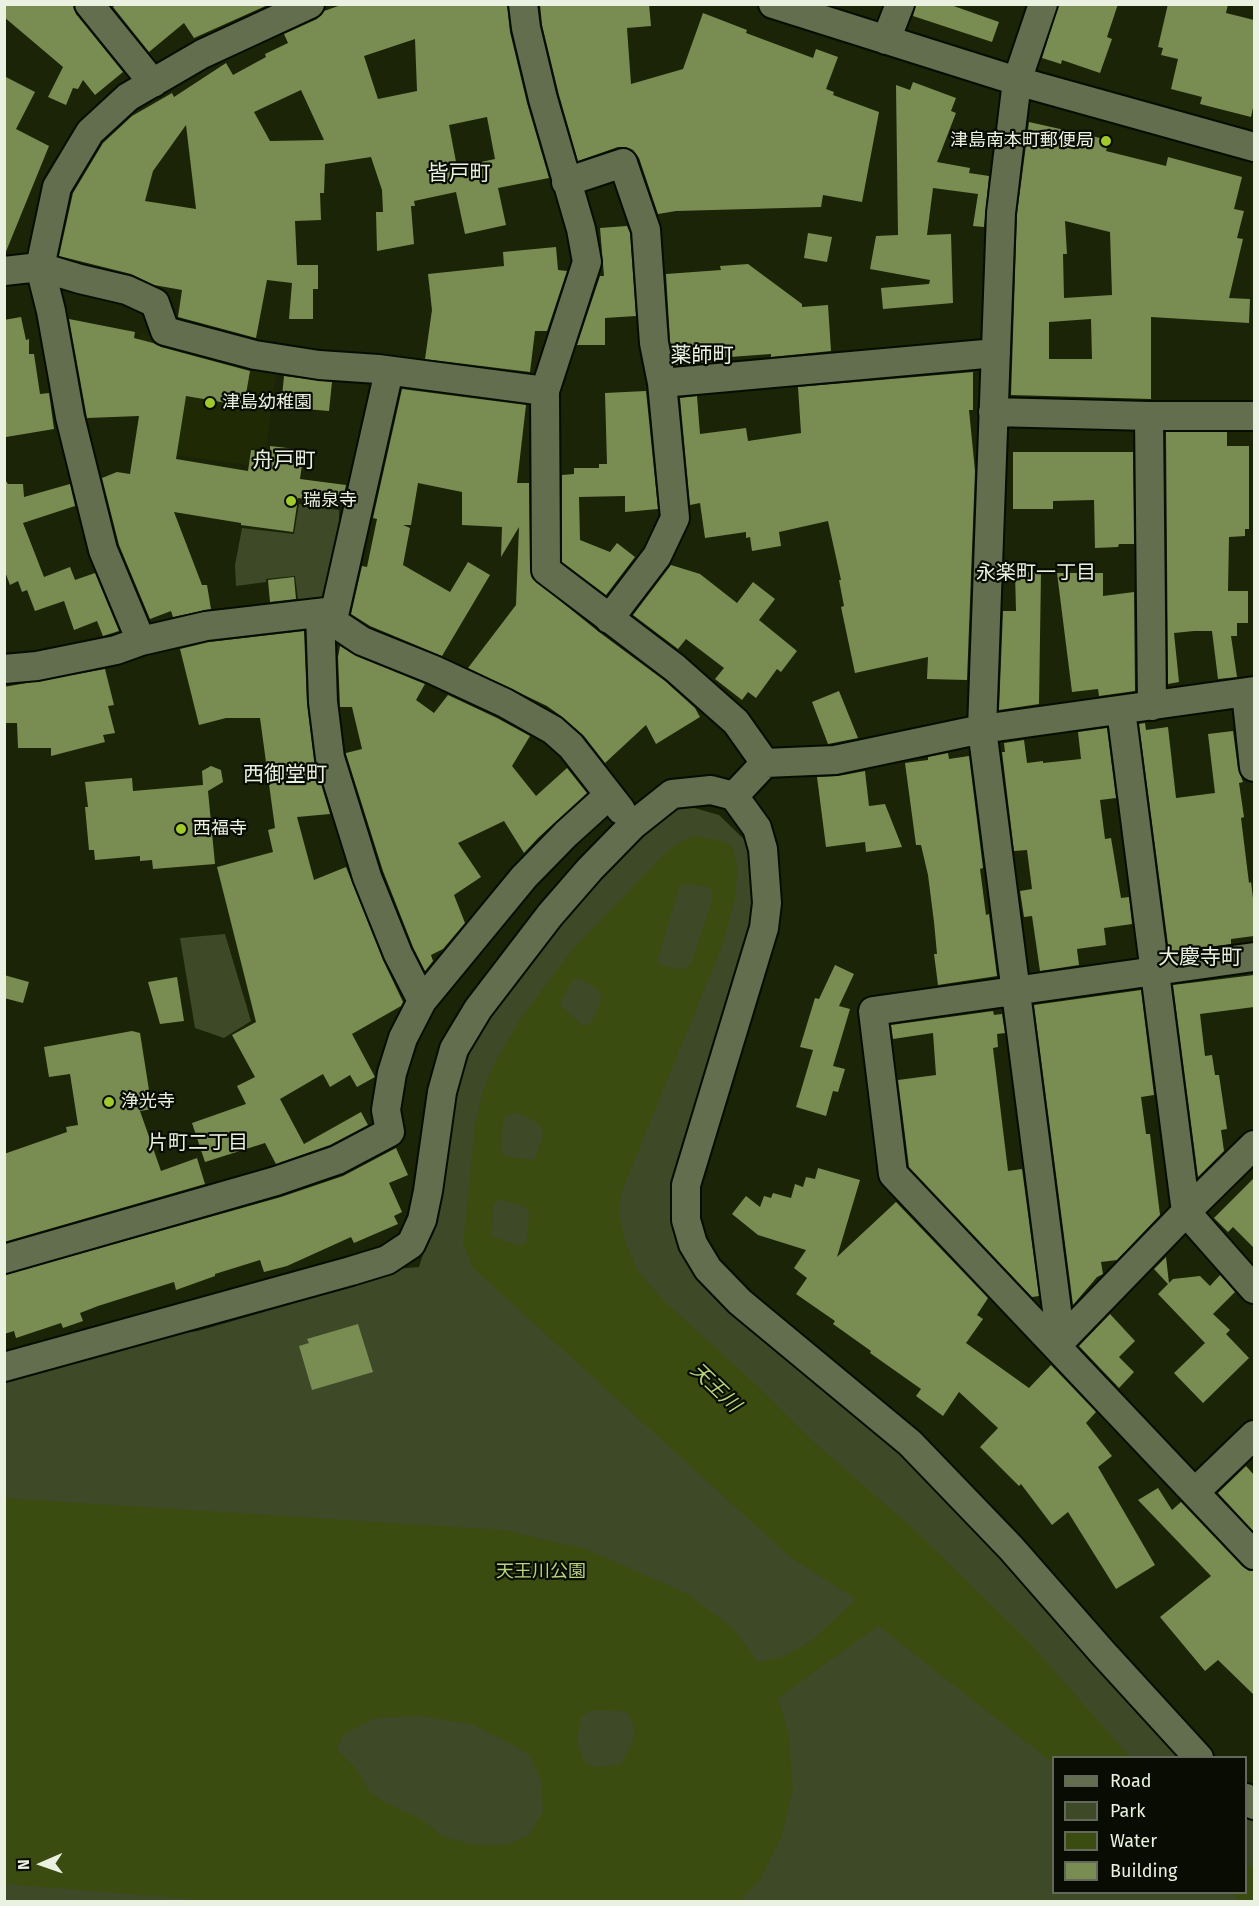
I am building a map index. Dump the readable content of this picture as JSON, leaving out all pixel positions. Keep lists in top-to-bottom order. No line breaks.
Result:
{"districts":["皆戸町","薬師町","舟戸町","永楽町一丁目","西御堂町","大慶寺町","片町二丁目"],"water":["天王川"],"parks":["天王川公園"],"places":["津島南本町郵便局","津島幼稚園","瑞泉寺","西福寺","浄光寺"],"legend":["Road","Park","Water","Building"],"north":"left"}
